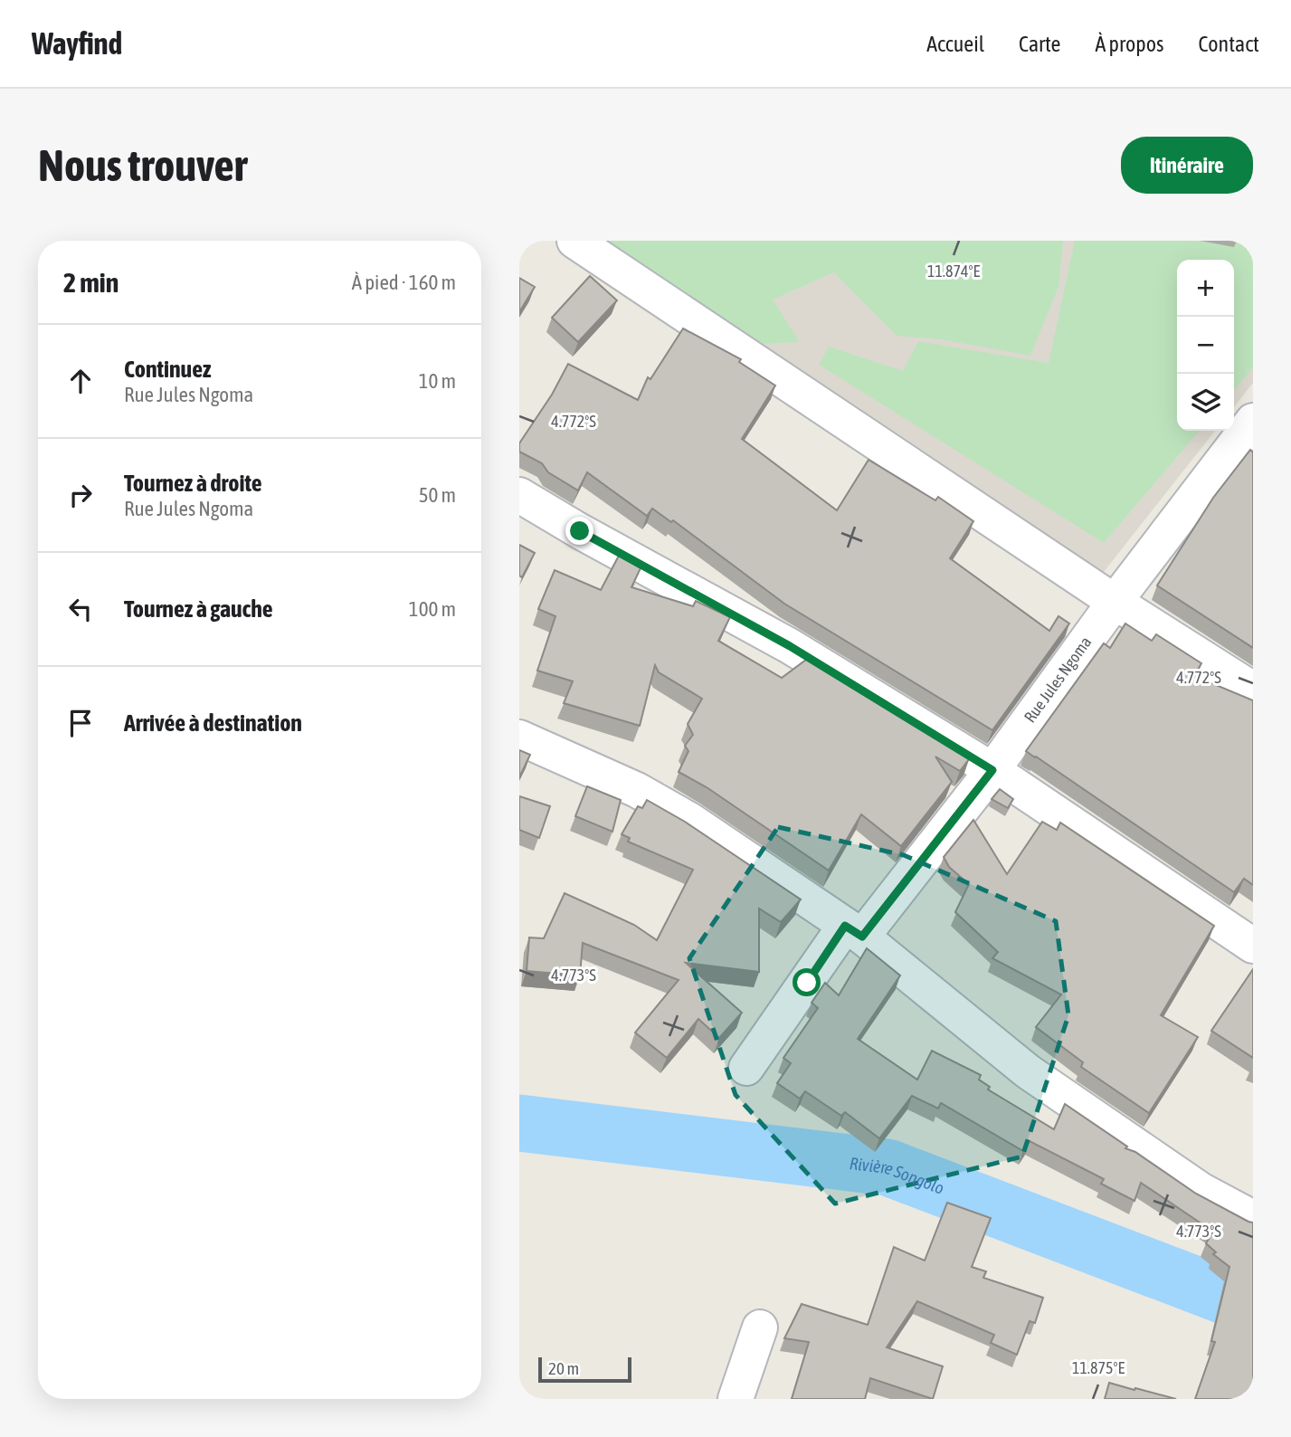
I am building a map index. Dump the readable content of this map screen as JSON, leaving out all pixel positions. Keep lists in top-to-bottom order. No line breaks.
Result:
{"streets":{"street":["Rue Jules Ngoma"]},"water":["Rivière Songolo"],"scale_bar":"20 m","page":{"header":"Wayfind","nav":["Accueil","Carte","À propos","Contact"],"buttons":"Itinéraire","title":"Nous trouver","heading":["2 min","À pied · 160 m"],"map_buttons":["+","−"],"list":[["Continuez","Rue Jules Ngoma","10 m"],["Tournez à droite","Rue Jules Ngoma","50 m"],["Tournez à gauche","100 m"],"Arrivée à destination"],"scale":"20 m"},"coordinates":["11.874°E","4.772°S","4.773°S","11.875°E"]}
